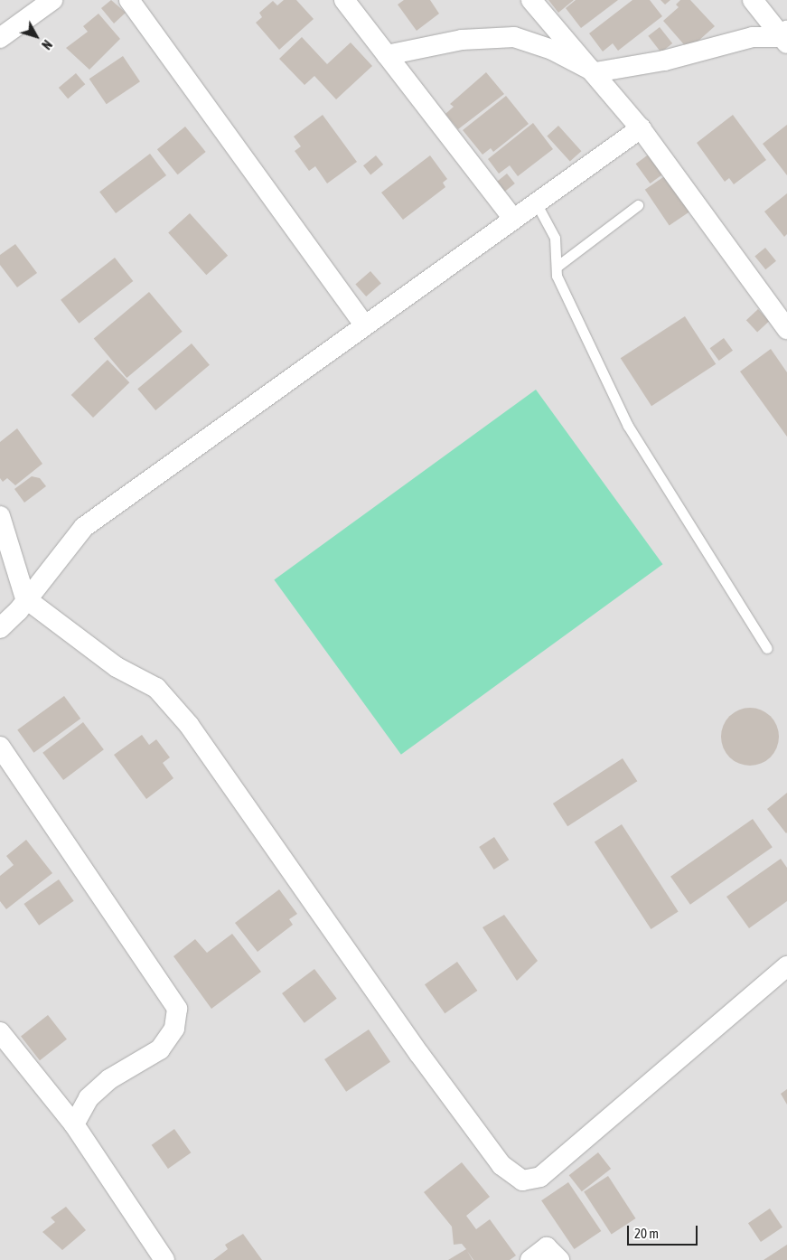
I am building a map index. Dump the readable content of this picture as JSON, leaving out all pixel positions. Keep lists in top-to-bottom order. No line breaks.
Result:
{"scale_bar":"20 m","north":"bottom right"}
